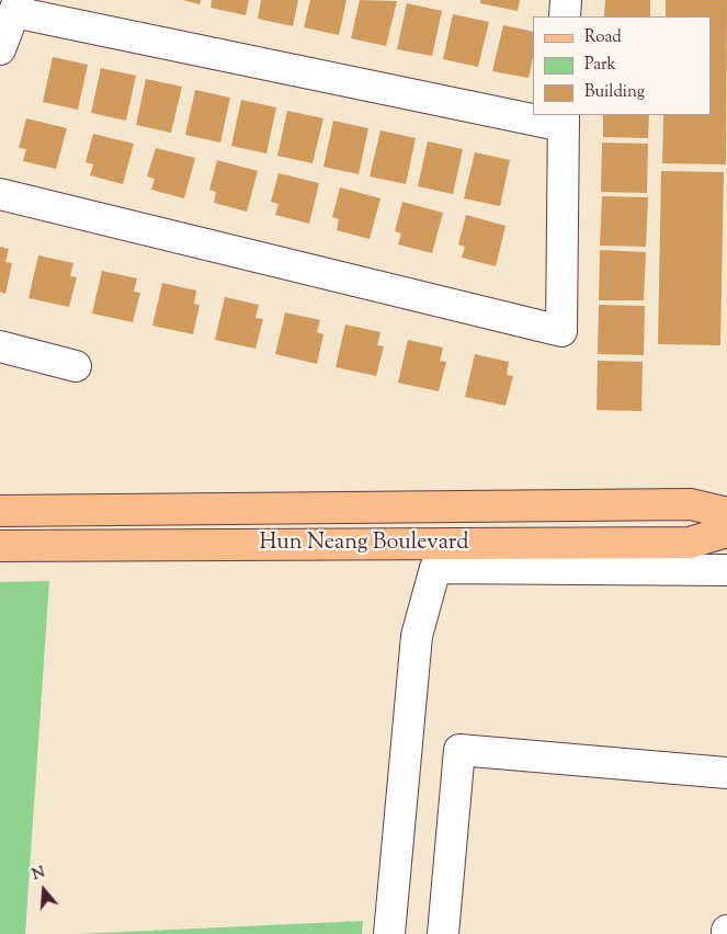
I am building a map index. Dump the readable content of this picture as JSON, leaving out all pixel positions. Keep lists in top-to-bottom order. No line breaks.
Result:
{"streets":{"main road":["Hun Neang Boulevard"]},"legend":["Road","Park","Building"],"north":"top"}
